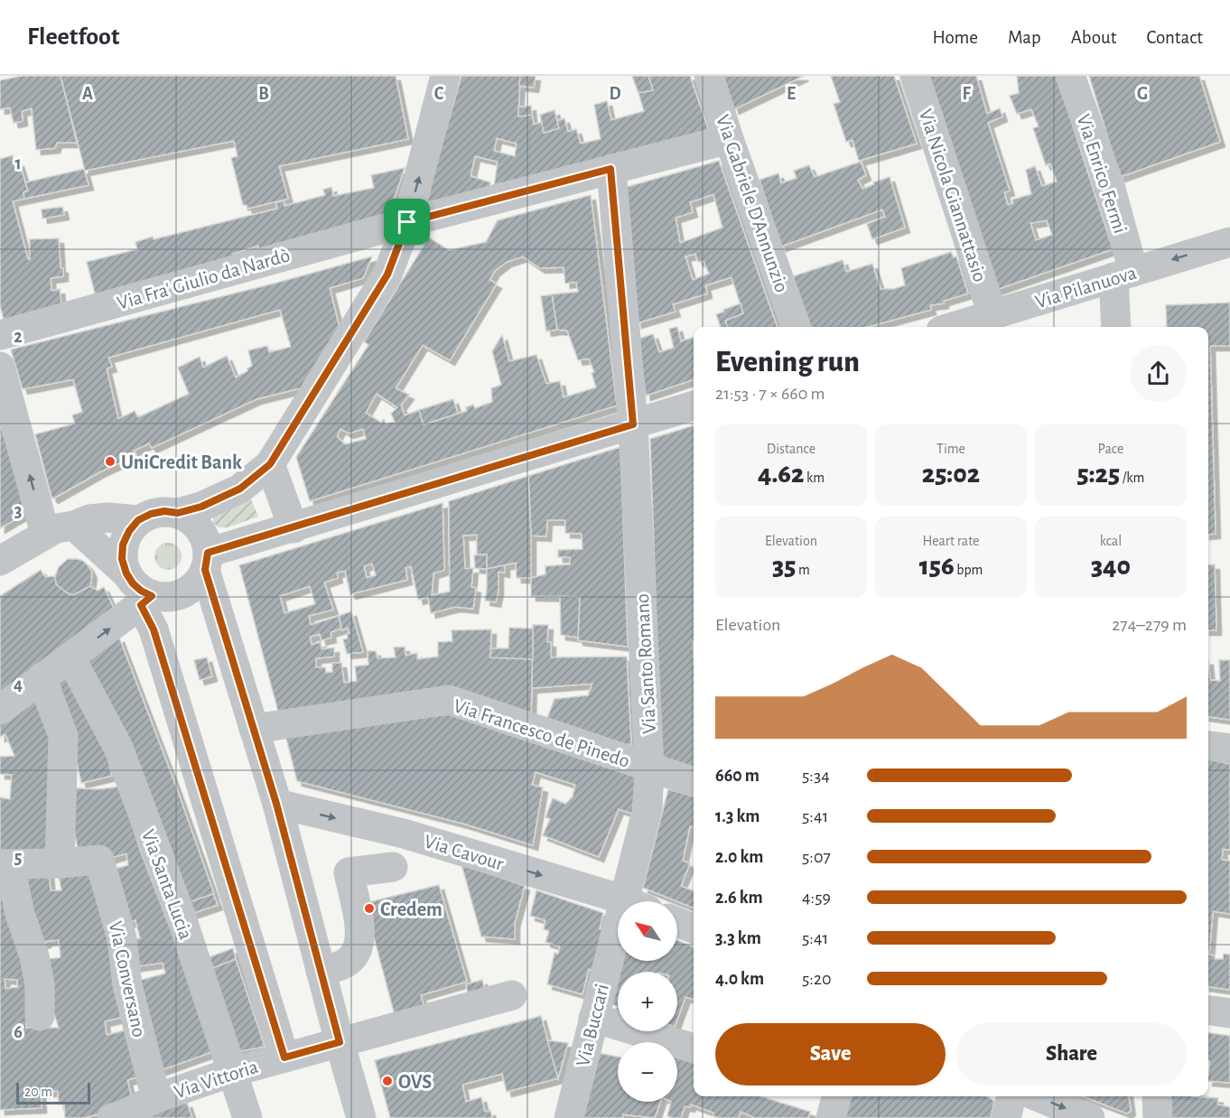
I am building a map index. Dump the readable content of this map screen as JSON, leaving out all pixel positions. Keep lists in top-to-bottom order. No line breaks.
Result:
{"streets":{"street":["Via Enrico Fermi","Via Nicola Giannattasio","Via Gabriele D'Annunzio","Via Fra' Giulio da Nardò","Via Pilanuova","Via Santo Romano","Via Francesco de Pinedo","Via Cavour","Via Santa Lucia","Via Conversano","Via Buccari","Via Vittoria"]},"crossings":[["Via Enrico Fermi","Via Pilanuova"],["Via Nicola Giannattasio","Via Pilanuova"],["Via Gabriele D'Annunzio","Via Fra' Giulio da Nardò"],["Via Fra' Giulio da Nardò","Via Santo Romano"],["Via Santo Romano","Via Francesco de Pinedo"],["Via Santa Lucia","Via Vittoria"],["Via Conversano","Via Vittoria"]],"one_way":["Via Pilanuova","Via Cavour"],"places":["UniCredit Bank","Credem","OVS"],"scale_bar":"20 m","north":"top left","page":{"header":"Fleetfoot","nav":["Home","Map","About","Contact"],"heading":["Evening run","21:53 · 7 × 660 m"],"stats":[["Distance","4.62 km"],["Time","25:02"],["Pace","5:25 /km"],["Elevation","35 m"],["Heart rate","156 bpm"],["kcal","340"]],"chart":["Elevation","274–279 m"],"list":[{"name":"660 m","note":"5:34"},{"name":"1.3 km","note":"5:41"},{"name":"2.0 km","note":"5:07"},{"name":"2.6 km","note":"4:59"},{"name":"3.3 km","note":"5:41"},{"name":"4.0 km","note":"5:20"}],"map_buttons":["+","−"],"buttons":["Save","Share"],"scale":"20 m"},"grid":{"columns":["A","B","C","D","E","F","G"],"rows":["1","2","3","4","5","6"]}}
